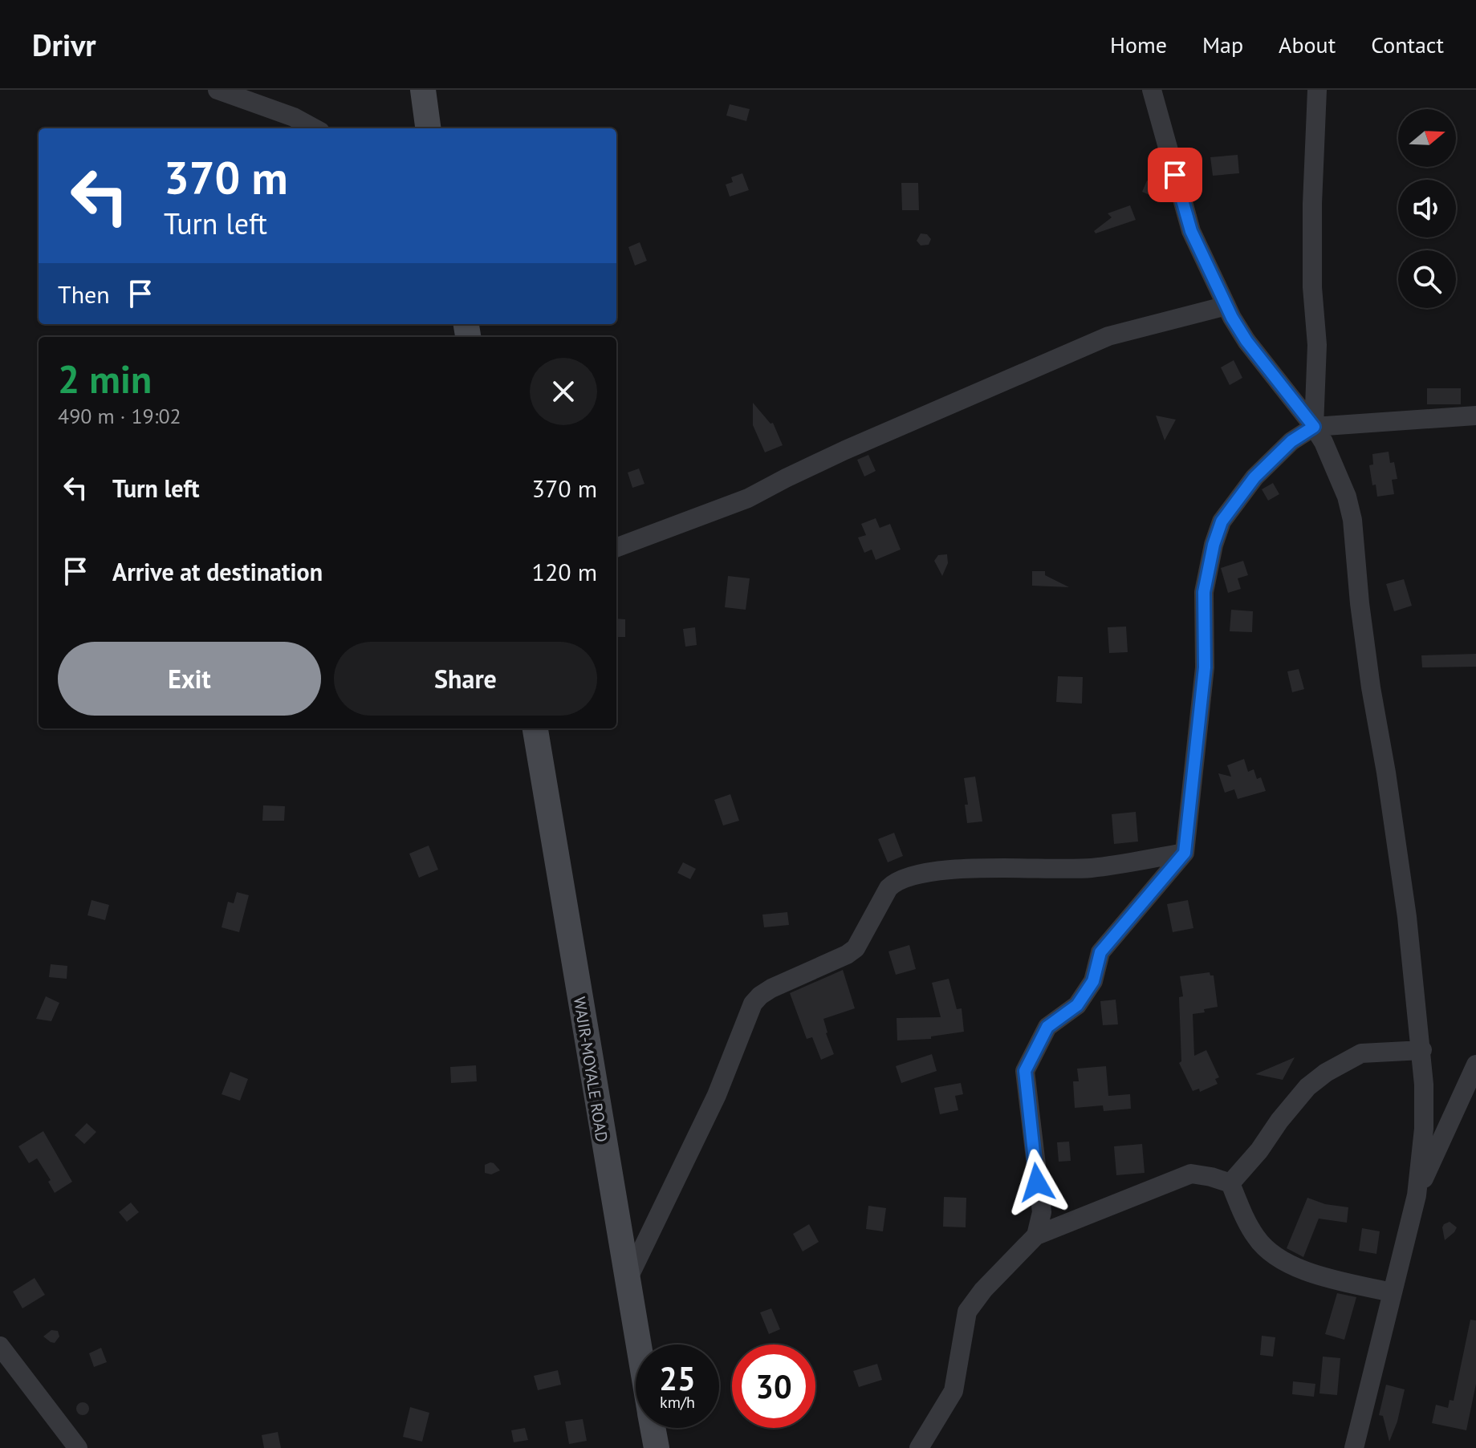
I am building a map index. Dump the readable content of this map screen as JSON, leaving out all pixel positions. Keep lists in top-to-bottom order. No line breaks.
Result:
{"streets":{"main road":["WAJIR-MOYALE ROAD"]},"north":"right","page":{"header":"Drivr","nav":["Home","Map","About","Contact"],"turn":["370 m","Turn left"],"then":"Then","heading":["2 min","490 m · 19:02"],"list":[{"name":"Turn left","value":"370 m"},{"name":"Arrive at destination","value":"120 m"}],"buttons":["Exit","Share"],"speed":"25 km/h","limit":"30"}}
